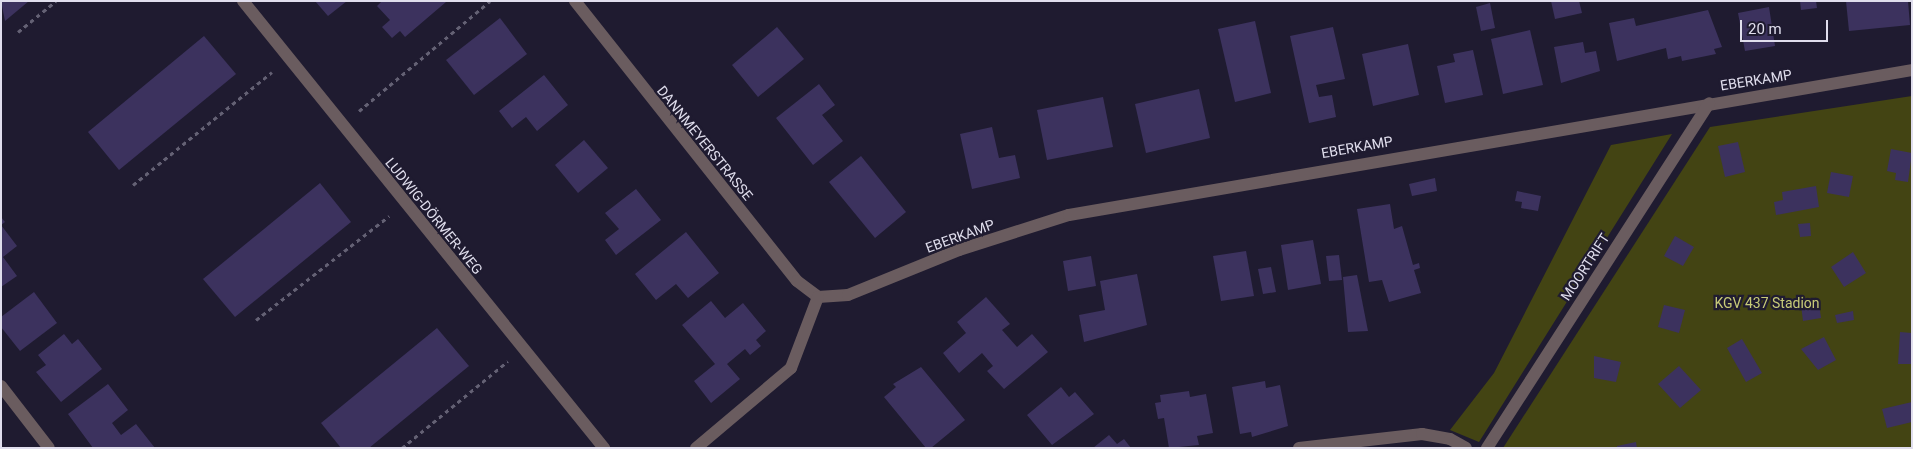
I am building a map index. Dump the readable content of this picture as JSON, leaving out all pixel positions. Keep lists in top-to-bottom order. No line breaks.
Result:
{"streets":{"street":["EBERKAMP","DANNMEYERSTRASSE","LUDWIG-DÖRMER-WEG","MOORTRIFT"]},"crossings":[["EBERKAMP","DANNMEYERSTRASSE"],["EBERKAMP","MOORTRIFT"]],"parks":["KGV 437 Stadion"],"scale_bar":"20 m"}
